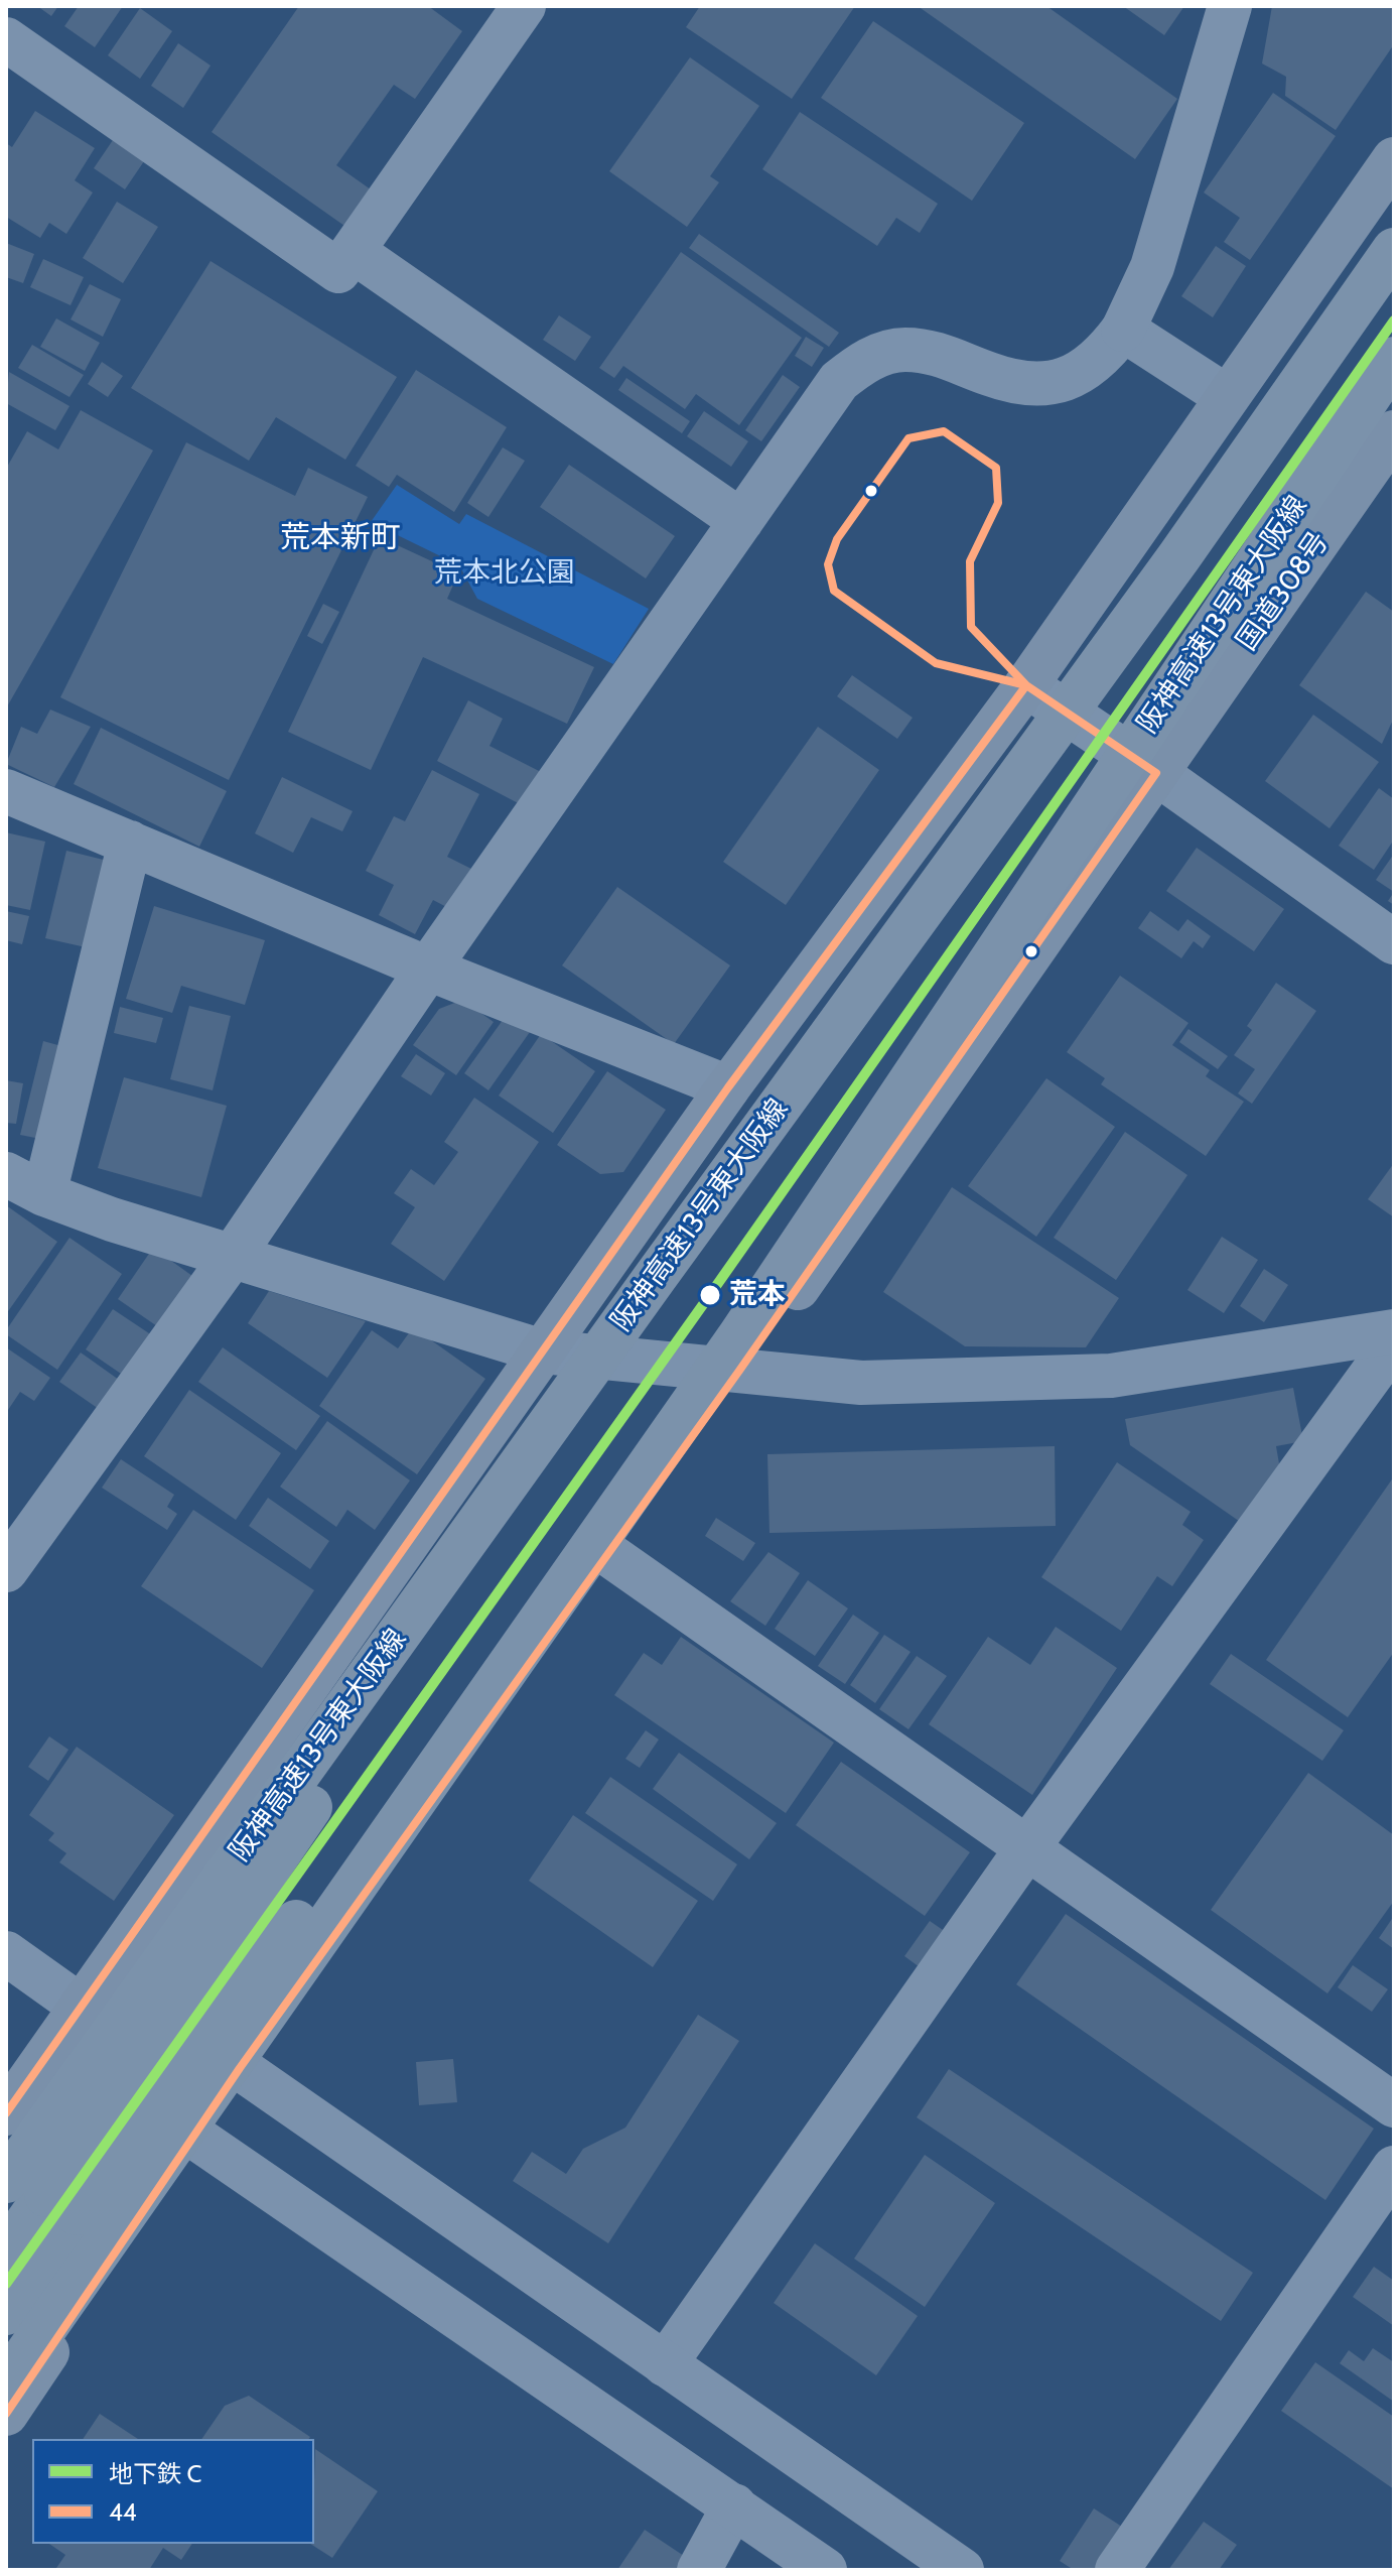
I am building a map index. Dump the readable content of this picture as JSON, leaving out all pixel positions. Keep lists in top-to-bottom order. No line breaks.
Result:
{"streets":{"highway":["国道308号","阪神高速13号東大阪線"]},"districts":["荒本新町"],"parks":["荒本北公園"],"places":["荒本"],"lines":["metro line C","transit line 44"],"legend":["地下鉄 C","44"]}
